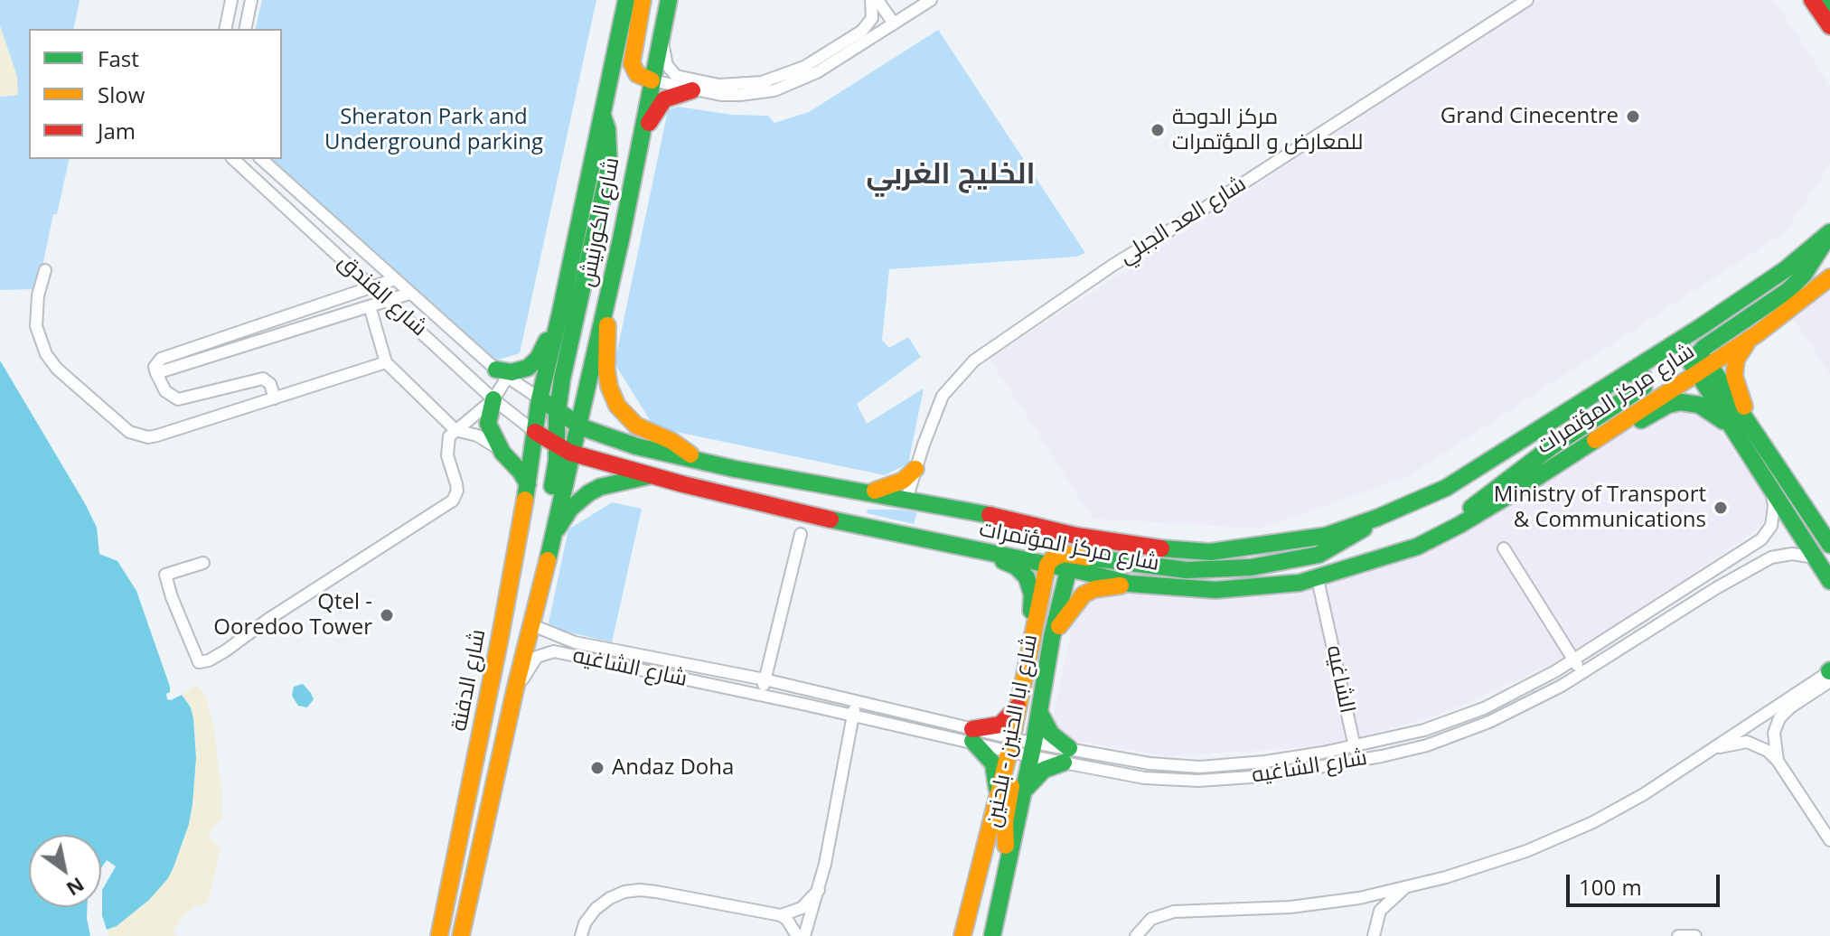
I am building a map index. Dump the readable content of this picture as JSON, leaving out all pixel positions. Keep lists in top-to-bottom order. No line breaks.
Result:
{"streets":{"street":["شارع العد الجبلي","شارع الكورنيش","شارع الفندق","شارع مركز المؤتمرات","شارع الشاغيه","الشاغيه","شارع الدفنة","شارع ابا الحنين - بلحنين"]},"crossings":[["شارع العد الجبلي","شارع مركز المؤتمرات"],["شارع الكورنيش","شارع الفندق"],["شارع الكورنيش","شارع مركز المؤتمرات"],["شارع الكورنيش","شارع الدفنة"],["شارع الفندق","شارع مركز المؤتمرات"],["شارع الفندق","شارع الدفنة"],["شارع مركز المؤتمرات","الشاغيه"],["شارع مركز المؤتمرات","شارع الدفنة"],["شارع مركز المؤتمرات","شارع ابا الحنين - بلحنين"],["شارع الشاغيه","الشاغيه"],["شارع الشاغيه","شارع ابا الحنين - بلحنين"]],"districts":["الخليج الغربي"],"parks":["Sheraton Park and Underground parking"],"places":["Grand Cinecentre","مركز الدوحة للمعارض و المؤتمرات","Ministry of Transport & Communications","Qtel - Ooredoo Tower","Andaz Doha"],"legend":["Fast","Slow","Jam"],"scale_bar":"100 m","north":"bottom right"}
